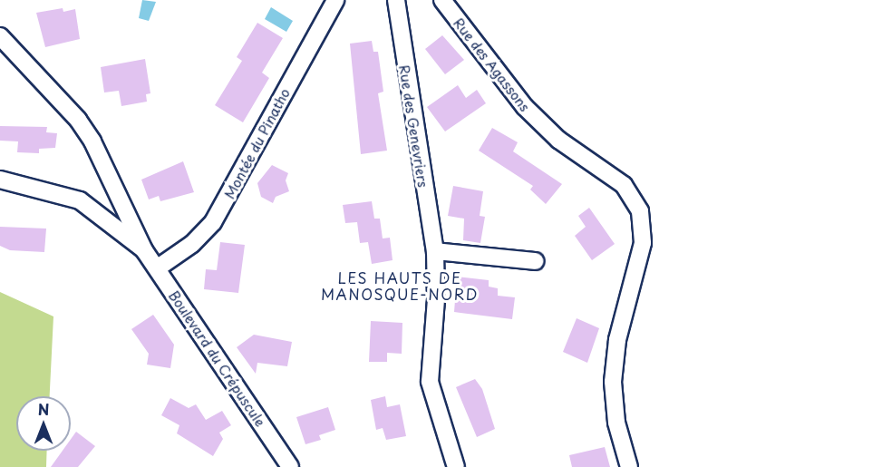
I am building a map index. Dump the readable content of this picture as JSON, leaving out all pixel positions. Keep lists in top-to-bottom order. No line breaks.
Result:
{"streets":{"street":["Rue des Agassons","Rue des Genevriers","Montée du Pinatho","Boulevard du Crépuscule"]},"crossings":[["Montée du Pinatho","Boulevard du Crépuscule"]],"districts":["LES HAUTS DE MANOSQUE-NORD"],"north":"top"}
